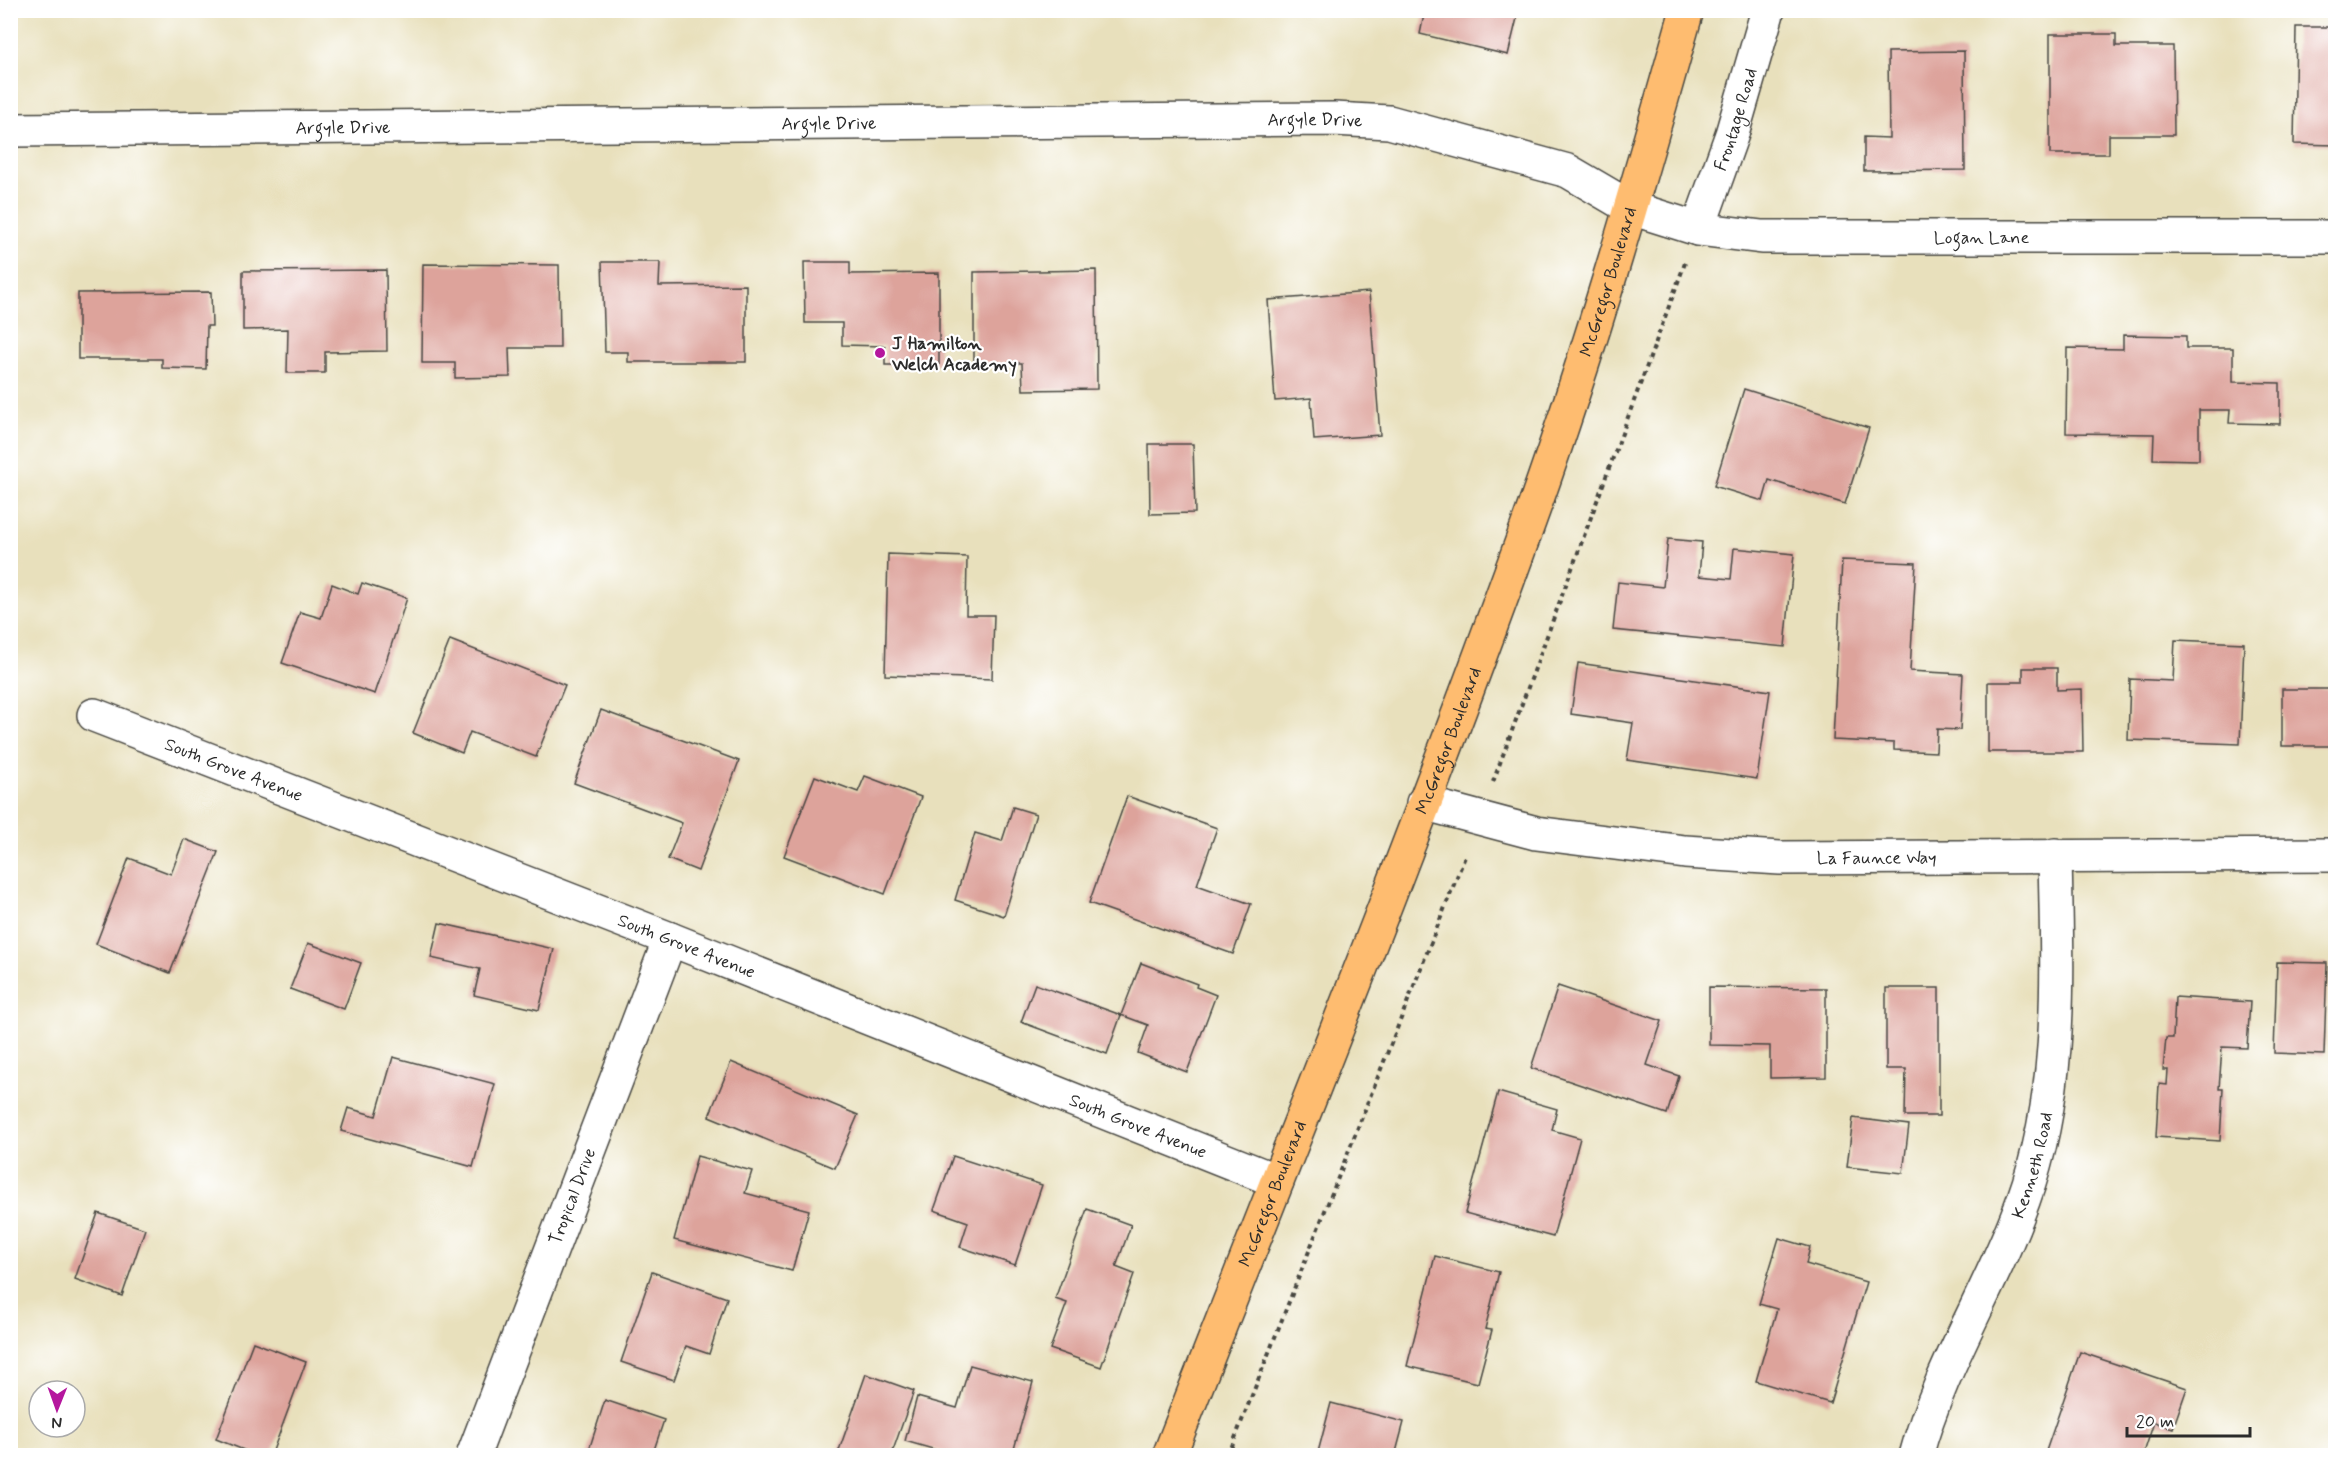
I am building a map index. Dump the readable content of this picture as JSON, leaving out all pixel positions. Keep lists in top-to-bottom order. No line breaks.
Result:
{"streets":{"main road":["McGregor Boulevard"],"street":["Argyle Drive","Frontage Road","Logan Lane","South Grove Avenue","La Faunce Way","Kenneth Road","Tropical Drive"]},"crossings":[["Argyle Drive","Logan Lane"],["Argyle Drive","McGregor Boulevard"],["Frontage Road","Logan Lane"],["Logan Lane","McGregor Boulevard"],["McGregor Boulevard","South Grove Avenue"],["McGregor Boulevard","La Faunce Way"],["South Grove Avenue","Tropical Drive"],["La Faunce Way","Kenneth Road"]],"places":["J Hamilton Welch Academy"],"scale_bar":"20 m","north":"bottom"}
